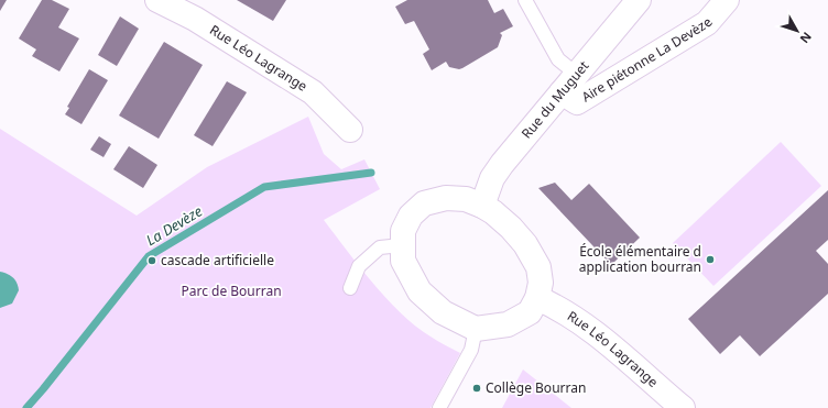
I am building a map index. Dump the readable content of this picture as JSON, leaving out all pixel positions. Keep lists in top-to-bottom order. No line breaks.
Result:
{"streets":{"street":["Rue Léo Lagrange","Aire piétonne La Devèze","Rue du Muguet"]},"crossings":[["Rue Léo Lagrange","Rue du Muguet"],["Aire piétonne La Devèze","Rue du Muguet"]],"water":["La Devèze"],"parks":["Parc de Bourran"],"places":["École élémentaire d application bourran","cascade artificielle","Collège Bourran"],"north":"bottom right"}
